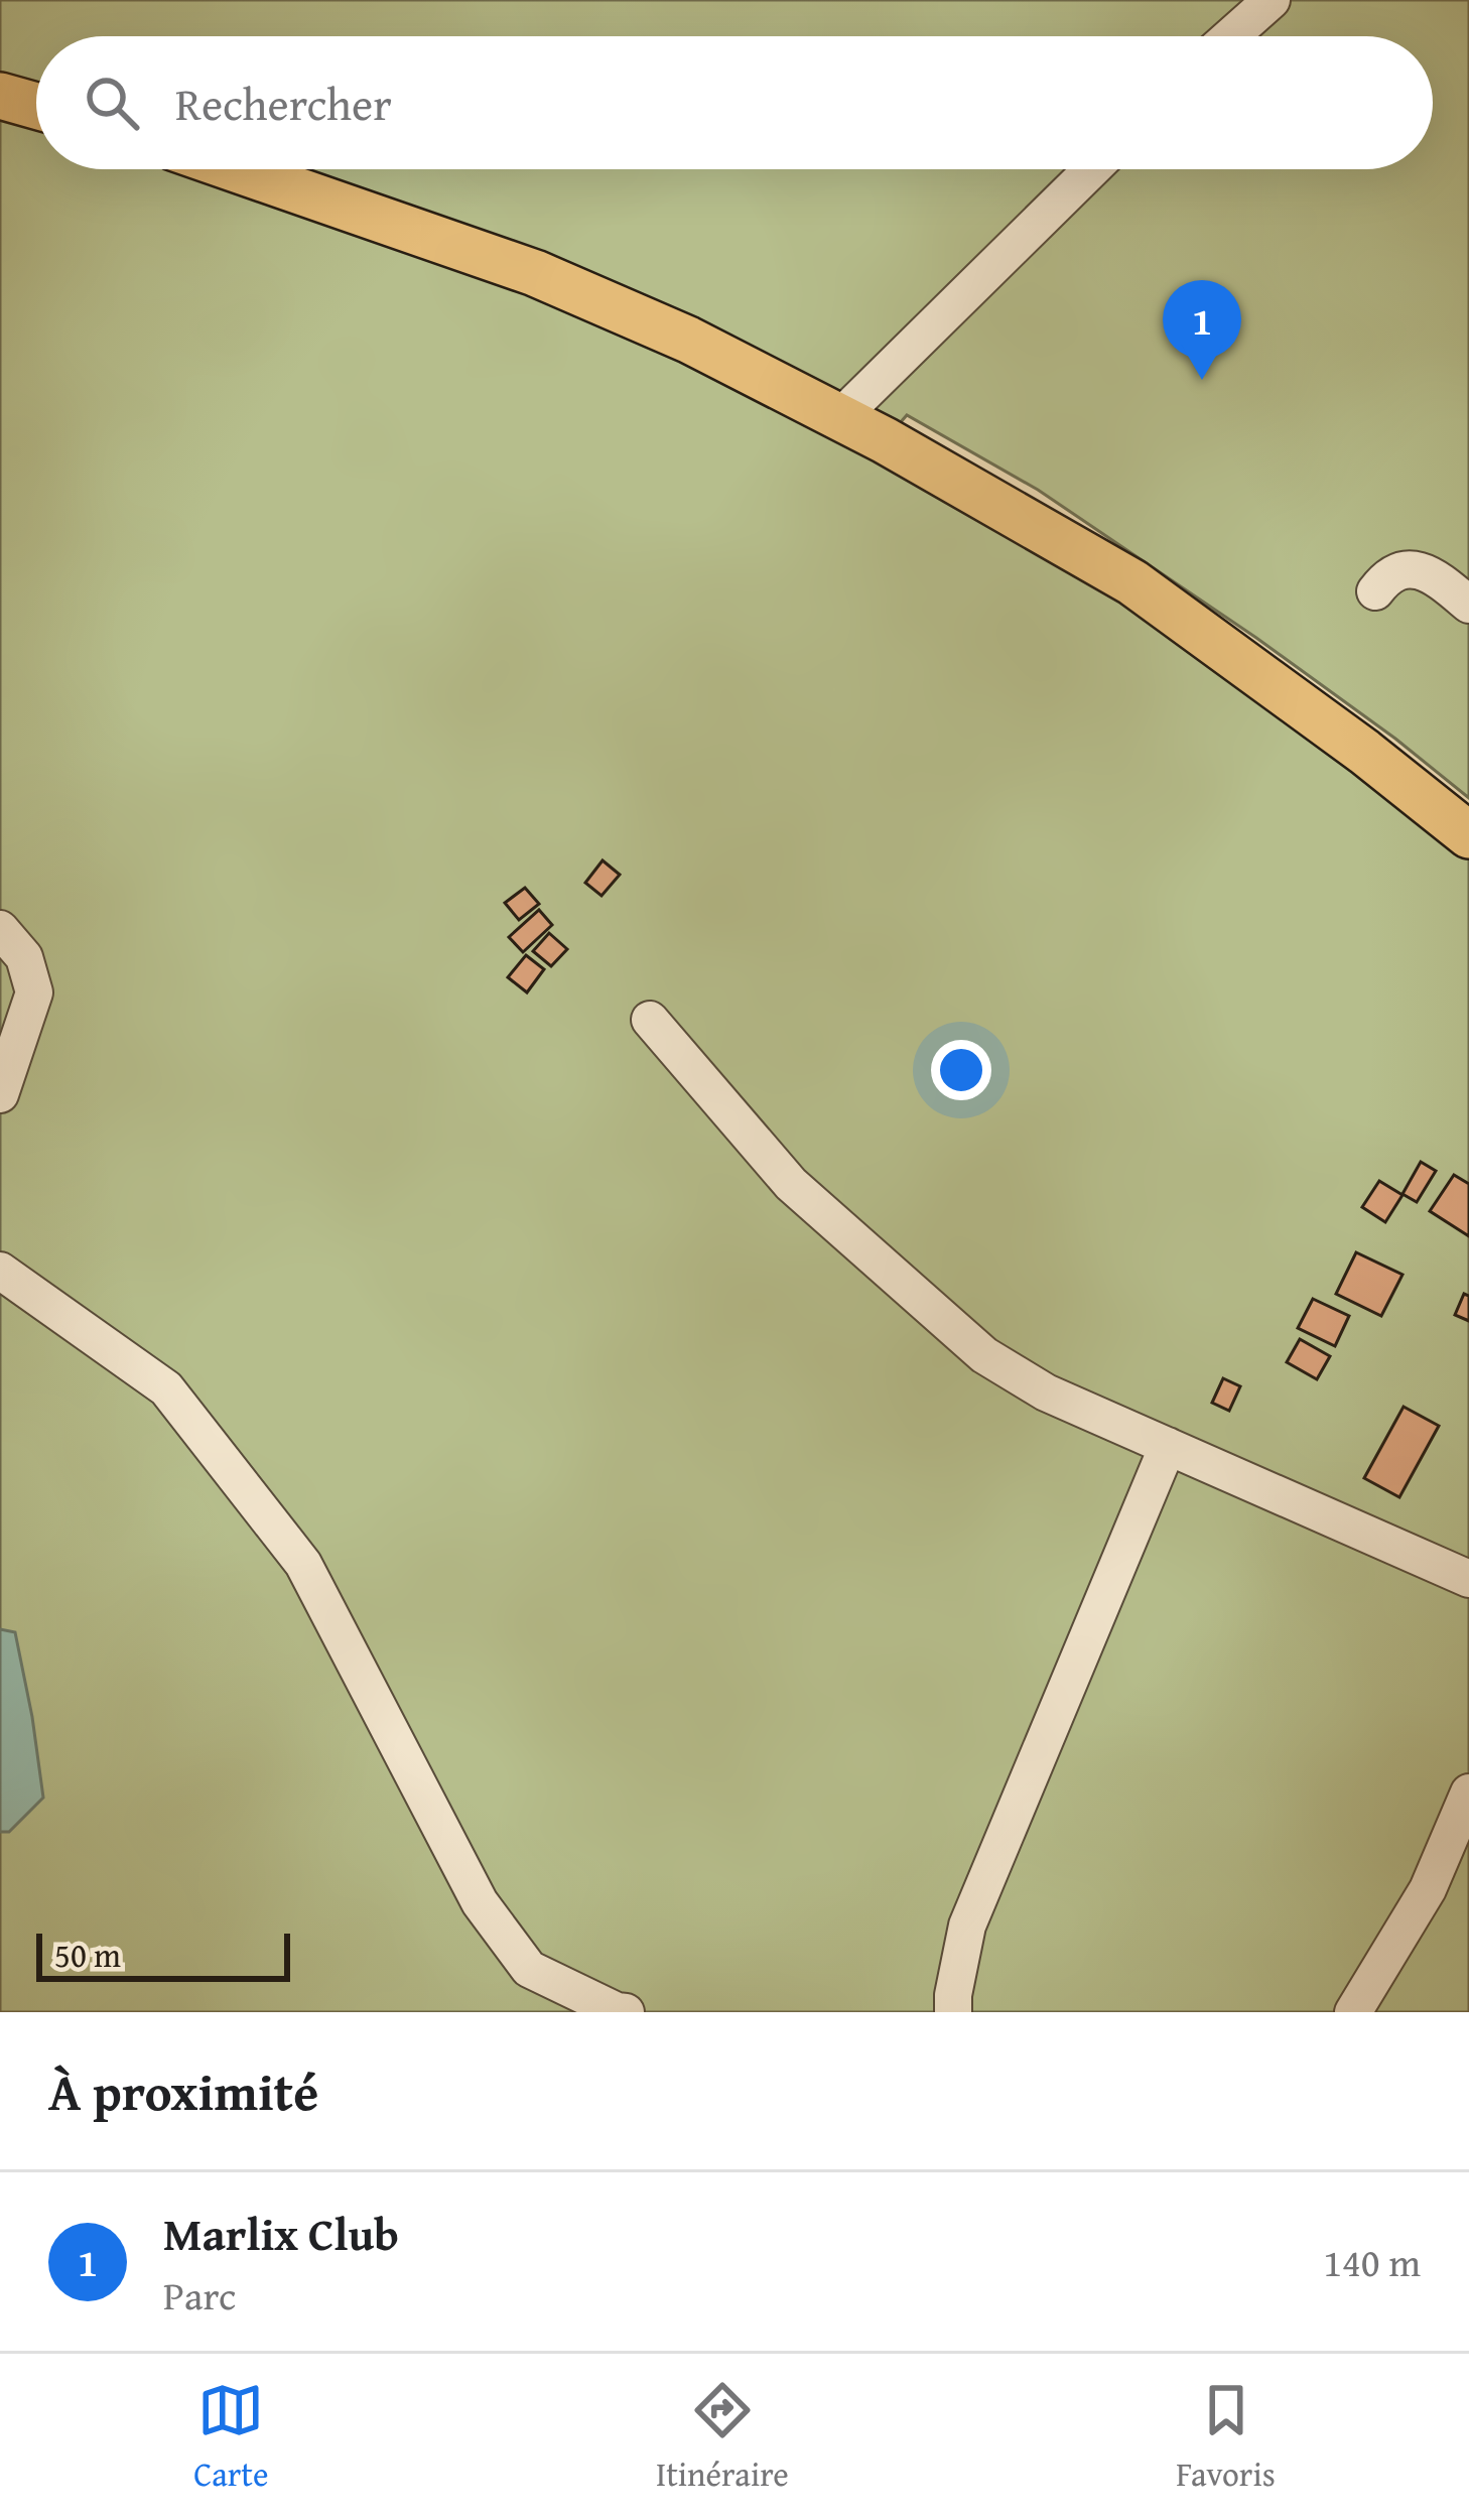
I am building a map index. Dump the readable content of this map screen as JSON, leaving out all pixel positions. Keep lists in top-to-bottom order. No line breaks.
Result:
{"scale_bar":"50 m","page":{"search":"Rechercher","pins":"1","scale":"50 m","heading":"À proximité","list":[{"mark":"1","name":"Marlix Club","note":"Parc","value":"140 m"}],"nav":["Carte","Itinéraire","Favoris"]}}
